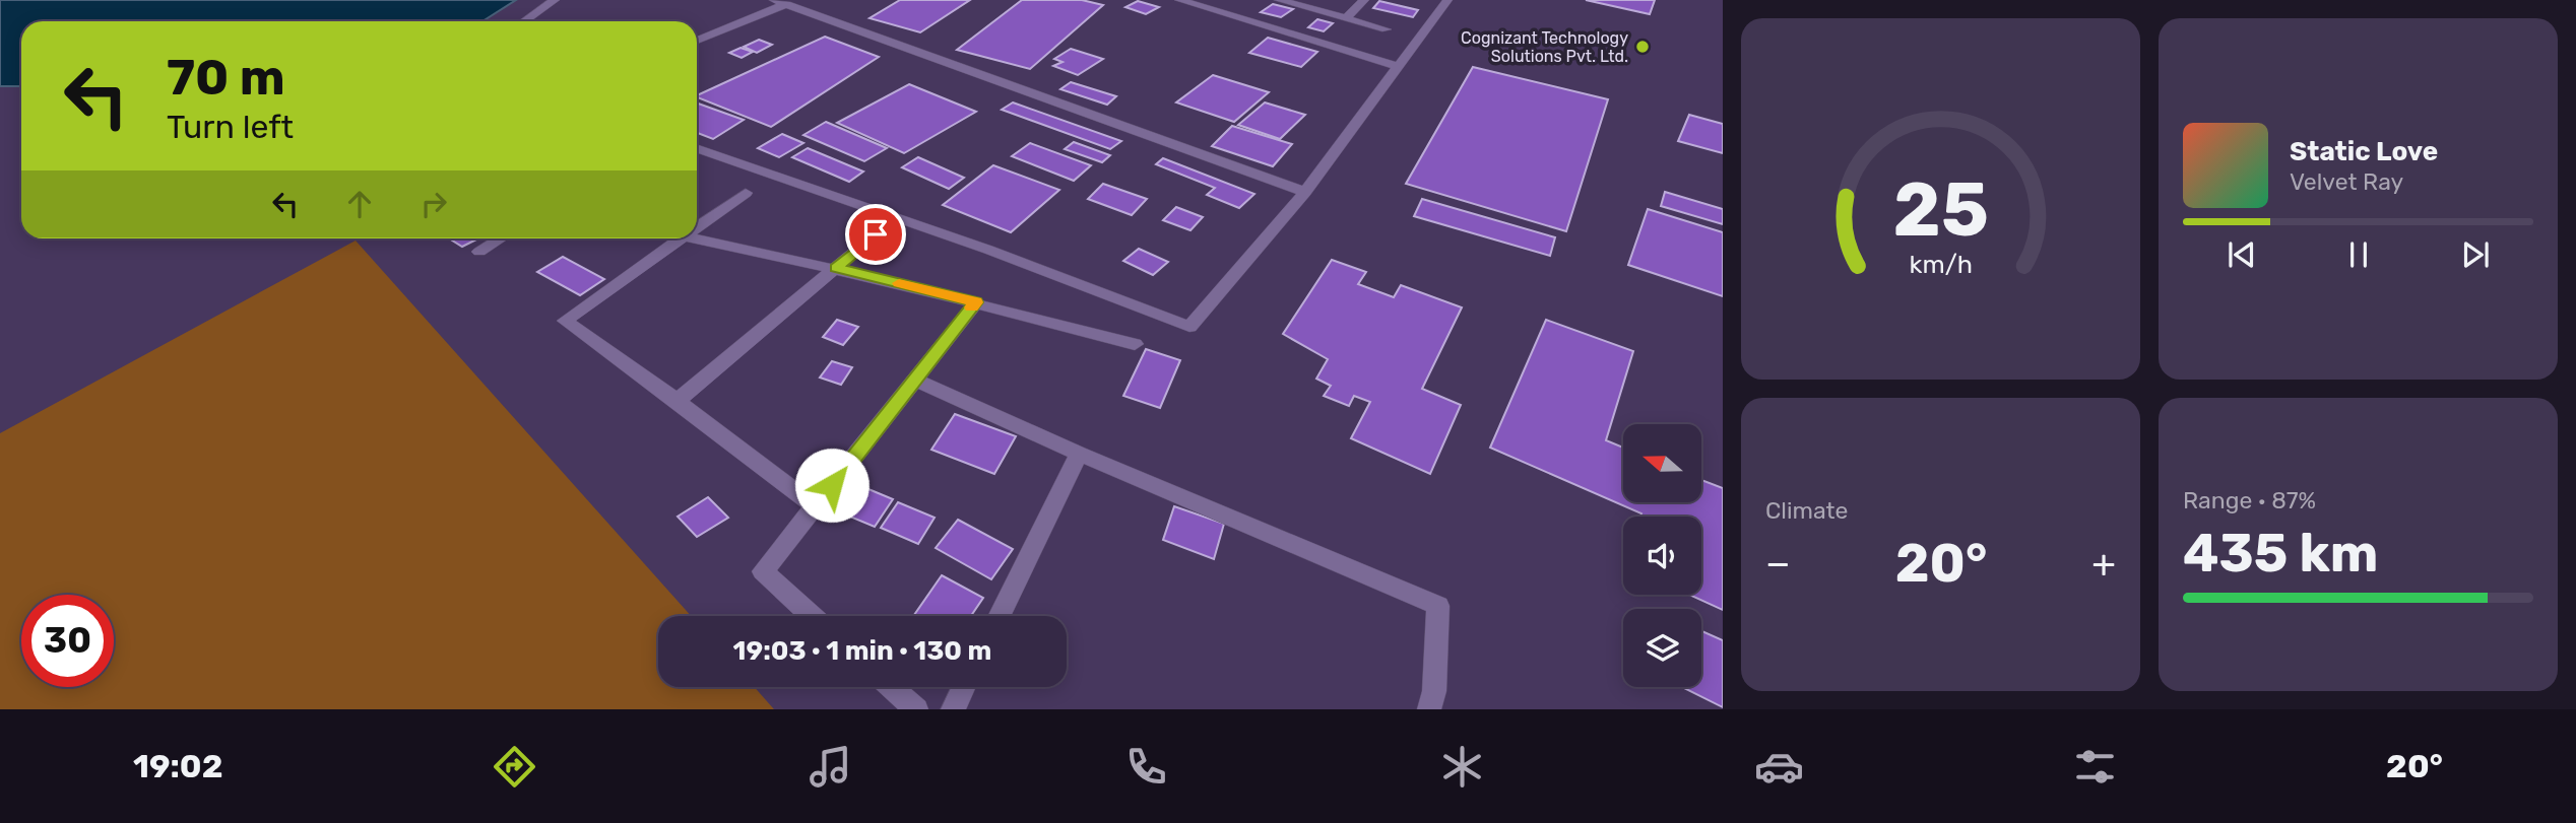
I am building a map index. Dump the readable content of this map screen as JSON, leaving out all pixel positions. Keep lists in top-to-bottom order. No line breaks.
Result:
{"places":["Cognizant Technology Solutions Pvt. Ltd."],"north":"left","page":{"turn":["70 m","Turn left"],"song":["Static Love","Velvet Ray"],"tile":["Climate",["Range · 87%","435 km"]],"heat":["−","20°","+"],"limit":"30","trip":"19:03 · 1 min · 130 m","tabs":["19:02","20°"],"gauge":["25","km/h"]}}
